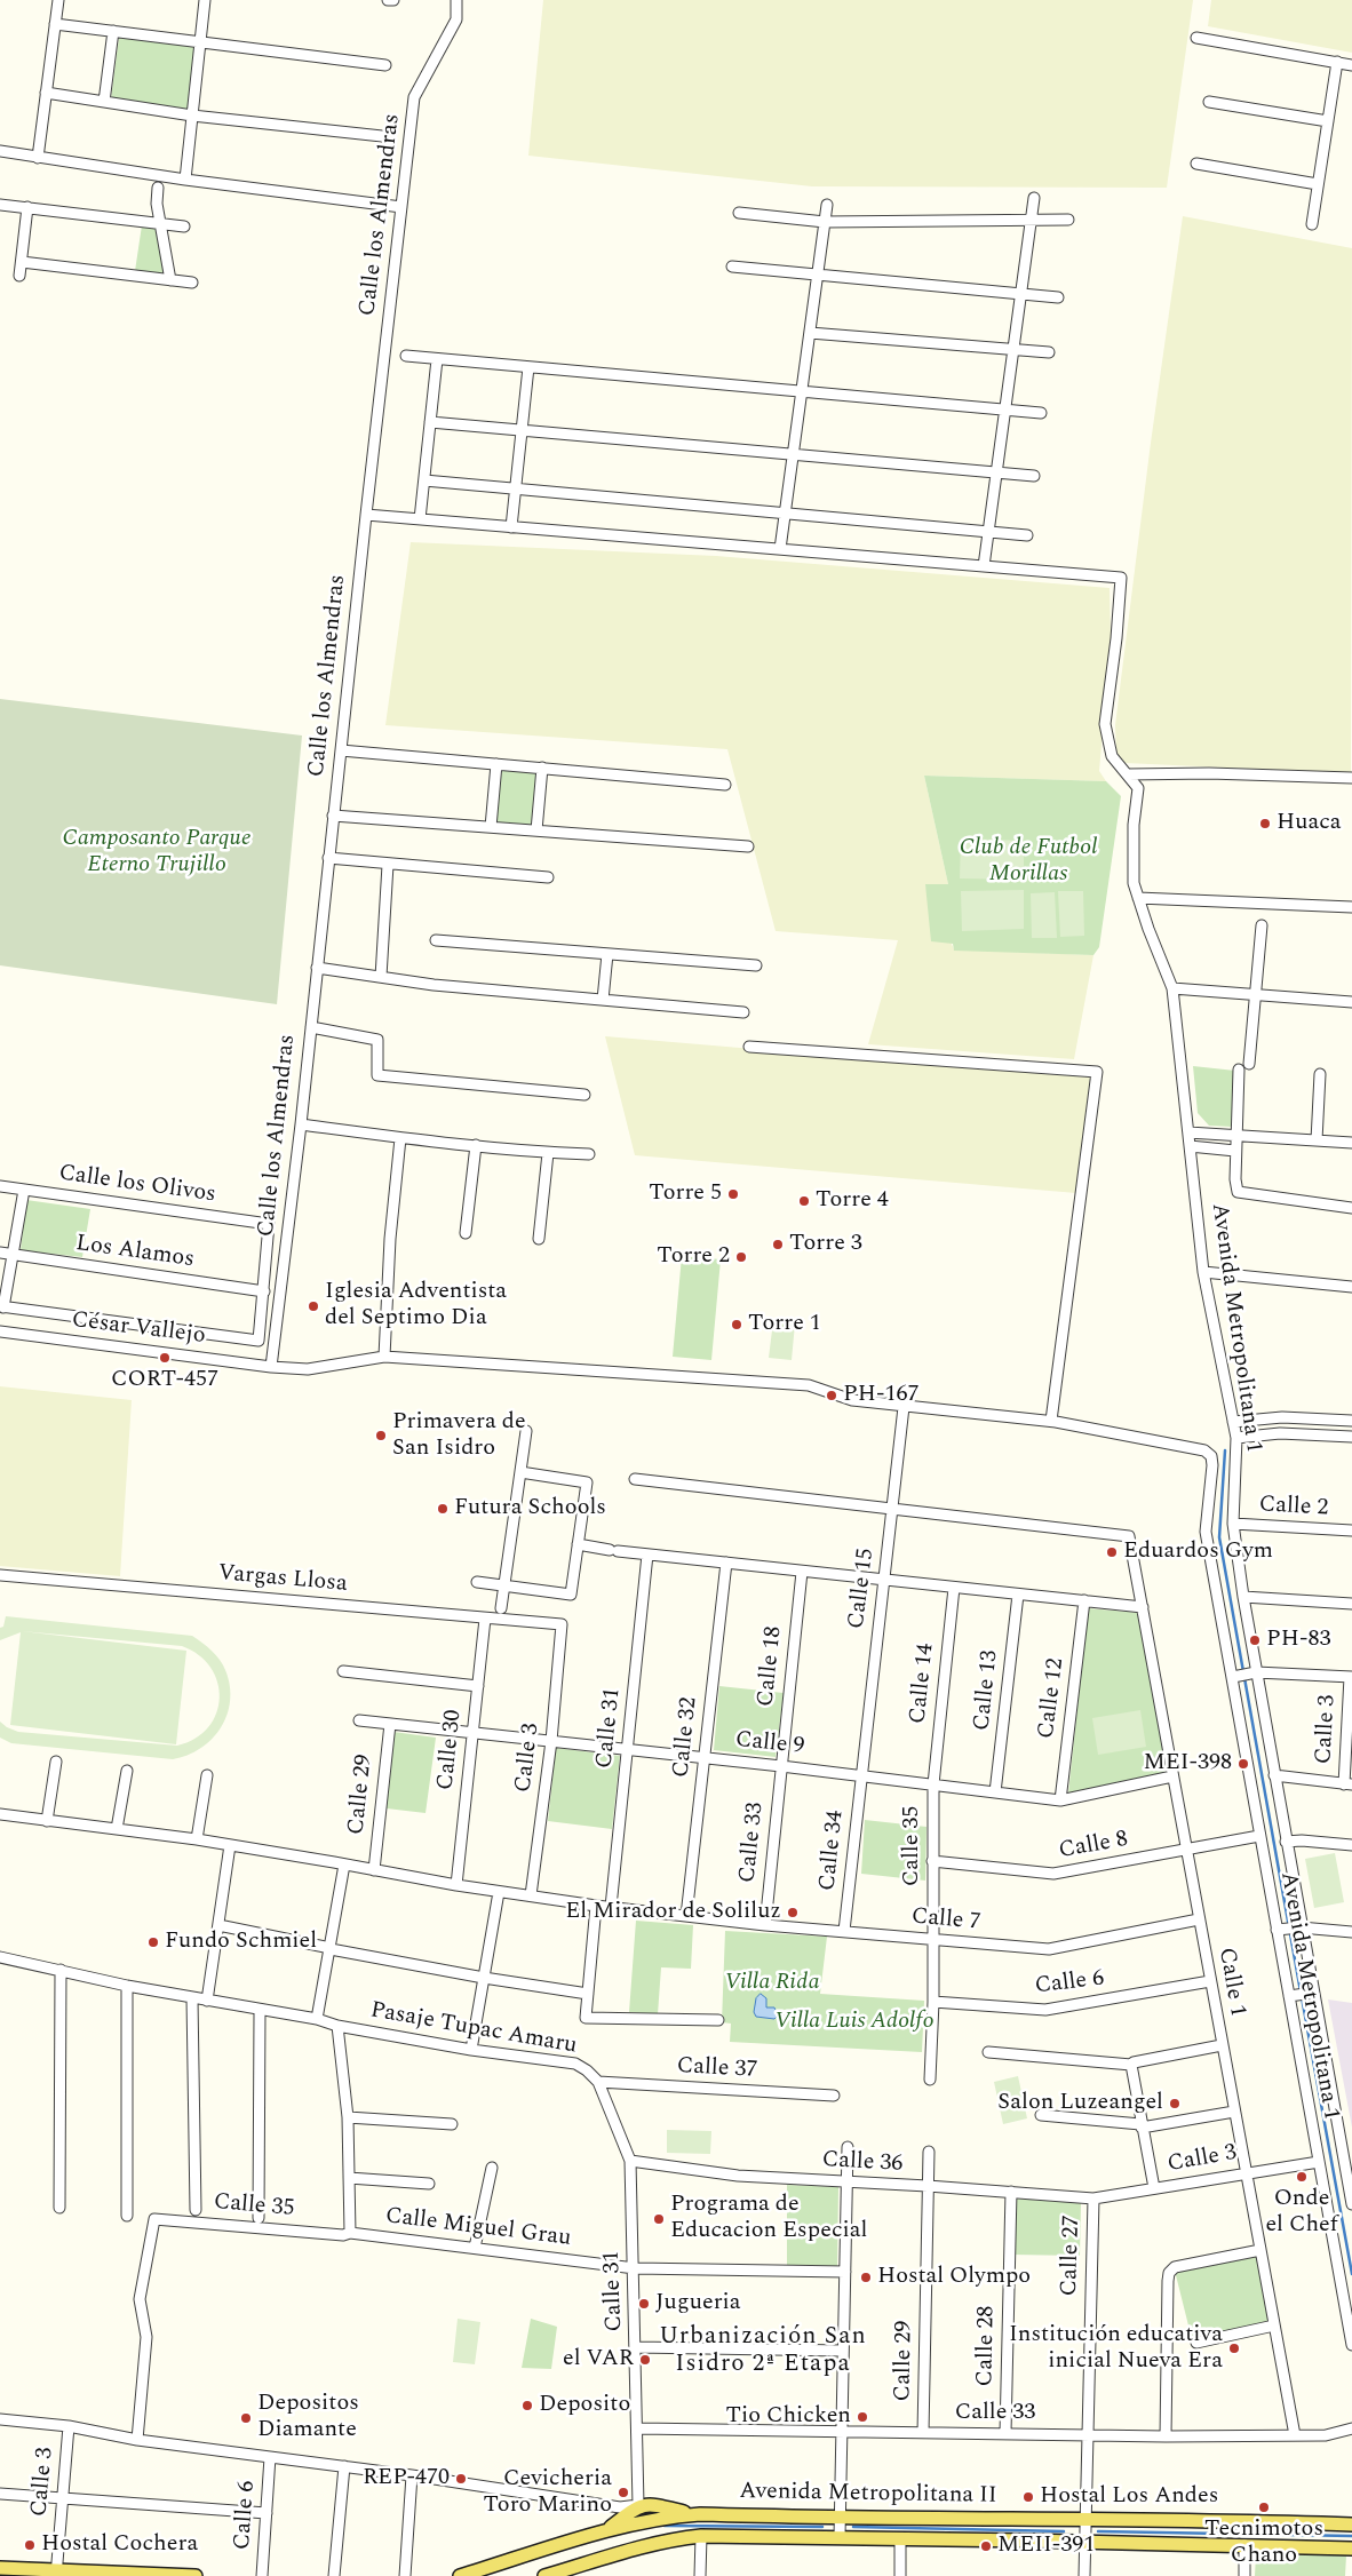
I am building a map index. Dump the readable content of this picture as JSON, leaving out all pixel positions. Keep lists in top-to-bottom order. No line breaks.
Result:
{"streets":{"main road":["Avenida Metropolitana II"],"street":["Calle los Almendras","Calle los Olivos","Los Alamos","Avenida Metropolitana 1","César Vallejo","Calle 2","Vargas Llosa","Calle 15","Calle 18","Calle 14","Calle 13","Calle 12","Calle 31","Calle 3","Calle 32","Calle 9","Calle 30","Calle 29","Calle 33","Calle 35","Calle 8","Calle 34","Calle 7","Calle 1","Calle 6","Pasaje Tupac Amaru","Calle 37","Calle 36","Calle Miguel Grau","Calle 27","Calle 28"]},"crossings":[["Calle los Almendras","César Vallejo"],["Calle los Olivos","Los Alamos"],["Avenida Metropolitana 1","César Vallejo"],["Avenida Metropolitana 1","Calle 2"],["Avenida Metropolitana 1","Calle 3"],["Avenida Metropolitana 1","Calle 8"],["César Vallejo","Calle 15"],["Vargas Llosa","Calle 3"],["Vargas Llosa","Calle 30"],["Calle 15","Calle 9"],["Calle 15","Calle 34"],["Calle 15","Calle 1"],["Calle 18","Calle 9"],["Calle 18","Calle 33"],["Calle 14","Calle 9"],["Calle 14","Calle 35"],["Calle 13","Calle 9"],["Calle 12","Calle 9"],["Calle 31","Calle 9"],["Calle 31","Calle 33"],["Calle 31","Calle 7"],["Calle 31","Pasaje Tupac Amaru"],["Calle 31","Calle 37"],["Calle 31","Calle 36"],["Calle 31","Calle Miguel Grau"],["Calle 3","Calle 9"],["Calle 3","Calle 7"],["Calle 3","Calle 1"],["Calle 3","Calle 36"],["Calle 3","Calle 27"],["Calle 32","Calle 9"],["Calle 32","Calle 7"],["Calle 9","Calle 30"],["Calle 9","Calle 29"],["Calle 9","Calle 33"],["Calle 9","Calle 35"],["Calle 9","Calle 34"],["Calle 9","Calle 1"],["Calle 30","Calle 7"],["Calle 29","Calle 33"],["Calle 29","Calle 7"],["Calle 29","Calle 36"],["Calle 33","Calle 7"],["Calle 33","Calle 1"],["Calle 33","Calle 27"],["Calle 33","Calle 28"],["Calle 35","Calle 8"],["Calle 35","Calle 7"],["Calle 35","Calle 6"],["Calle 35","Calle Miguel Grau"],["Calle 8","Calle 1"],["Calle 34","Calle 7"],["Calle 7","Calle 1"],["Calle 1","Calle 6"],["Pasaje Tupac Amaru","Calle 37"],["Calle 36","Calle 27"],["Calle 36","Calle 28"],["Calle 27","Avenida Metropolitana II"]],"districts":["Urbanización San Isidro 2ª Etapa"],"parks":["Camposanto Parque Eterno Trujillo","Club de Futbol Morillas","Villa Rida","Villa Luis Adolfo"],"places":["Huaca","Torre 5","Torre 4","Torre 3","Torre 2","Iglesia Adventista del Septimo Dia","Torre 1","CORT-457","PH-167","Primavera de San Isidro","Futura Schools","Eduardos Gym","PH-83","MEI-398","El Mirador de Soliluz","Fundo Schmiel","Salon Luzeangel","Onde el Chef","Programa de Educacion Especial","Hostal Olympo","Jugueria","Institución educativa inicial Nueva Era","el VAR","Deposito","Tio Chicken","Depositos Diamante","REP-470","Cevicheria Toro Marino","Hostal Los Andes","Tecnimotos Chano","Hostal Cochera","MEII-391"]}
